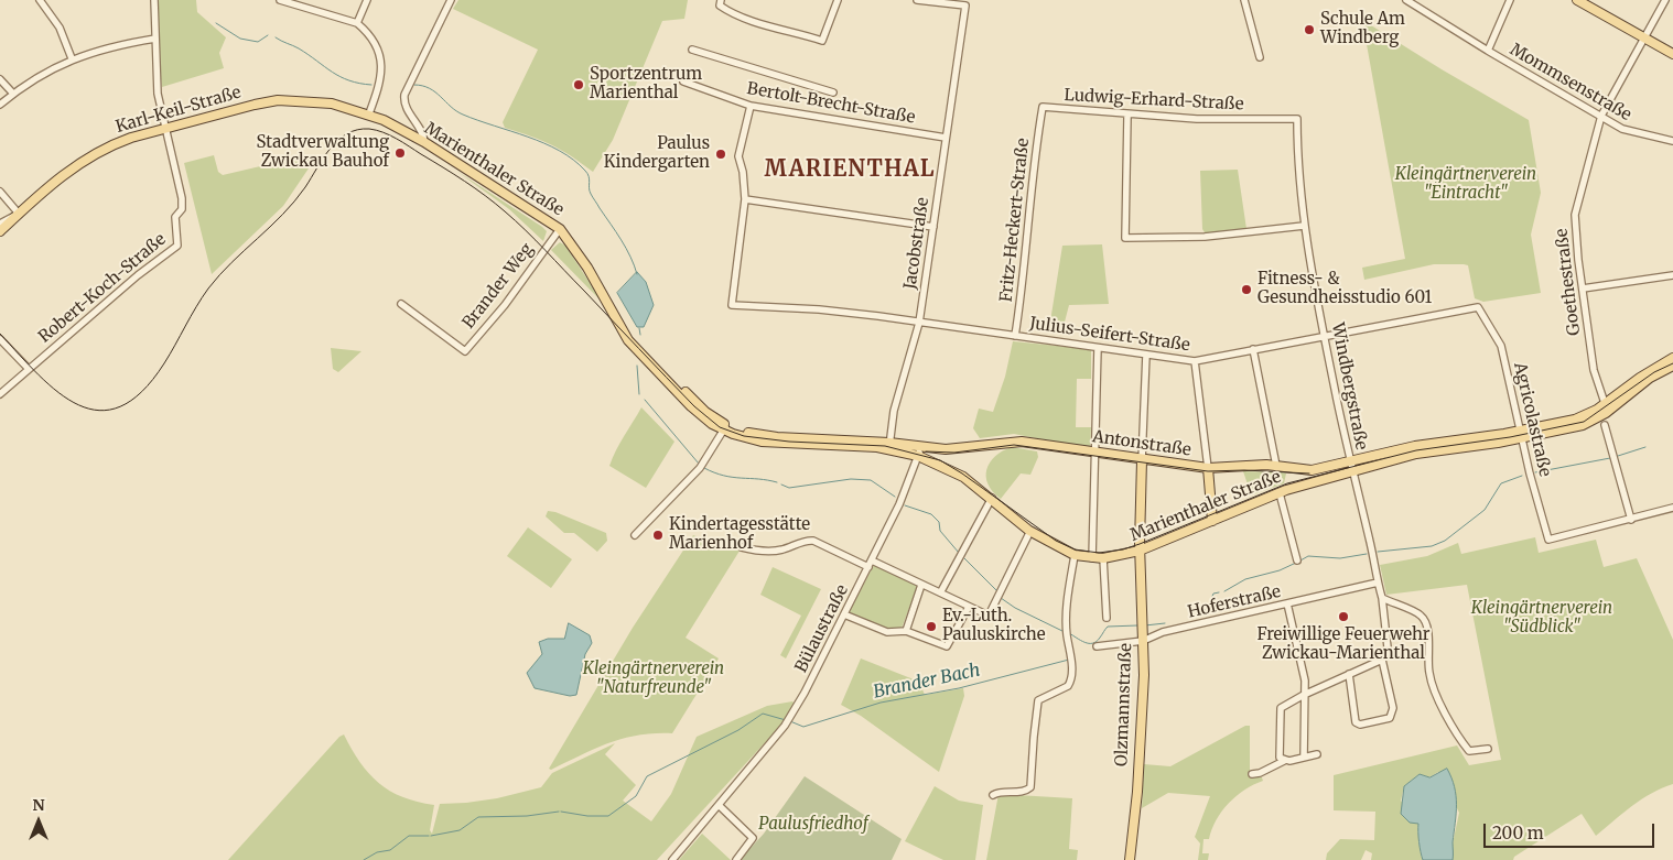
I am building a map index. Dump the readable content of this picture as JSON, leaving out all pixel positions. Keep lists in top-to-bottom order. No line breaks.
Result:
{"streets":{"main road":["Karl-Keil-Straße","Marienthaler Straße","Antonstraße","Olzmannstraße"],"street":["Mommsenstraße","Ludwig-Erhard-Straße","Bertolt-Brecht-Straße","Fritz-Heckert-Straße","Jacobstraße","Goethestraße","Brander Weg","Robert-Koch-Straße","Julius-Seifert-Straße","Windbergstraße","Agricolastraße","Hoferstraße","Bülaustraße"]},"crossings":[["Mommsenstraße","Goethestraße"],["Ludwig-Erhard-Straße","Fritz-Heckert-Straße"],["Ludwig-Erhard-Straße","Windbergstraße"],["Bertolt-Brecht-Straße","Jacobstraße"],["Karl-Keil-Straße","Marienthaler Straße"],["Karl-Keil-Straße","Robert-Koch-Straße"],["Marienthaler Straße","Jacobstraße"],["Marienthaler Straße","Goethestraße"],["Marienthaler Straße","Brander Weg"],["Marienthaler Straße","Windbergstraße"],["Marienthaler Straße","Agricolastraße"],["Marienthaler Straße","Antonstraße"],["Marienthaler Straße","Bülaustraße"],["Marienthaler Straße","Olzmannstraße"],["Fritz-Heckert-Straße","Julius-Seifert-Straße"],["Jacobstraße","Julius-Seifert-Straße"],["Julius-Seifert-Straße","Windbergstraße"],["Julius-Seifert-Straße","Agricolastraße"],["Windbergstraße","Antonstraße"],["Windbergstraße","Hoferstraße"],["Antonstraße","Olzmannstraße"],["Hoferstraße","Olzmannstraße"]],"districts":["MARIENTHAL"],"water":["Brander Bach"],"parks":["Kleingärtnerverein \"Eintracht\"","Kleingärtnerverein \"Südblick\"","Kleingärtnerverein \"Naturfreunde\"","Paulusfriedhof"],"places":["Schule Am Windberg","Sportzentrum Marienthal","Stadtverwaltung Zwickau Bauhof","Paulus Kindergarten","Fitness- & Gesundheisstudio 601","Kindertagesstätte Marienhof","Freiwillige Feuerwehr Zwickau-Marienthal","Ev.-Luth. Pauluskirche"],"scale_bar":"200 m","north":"top"}
